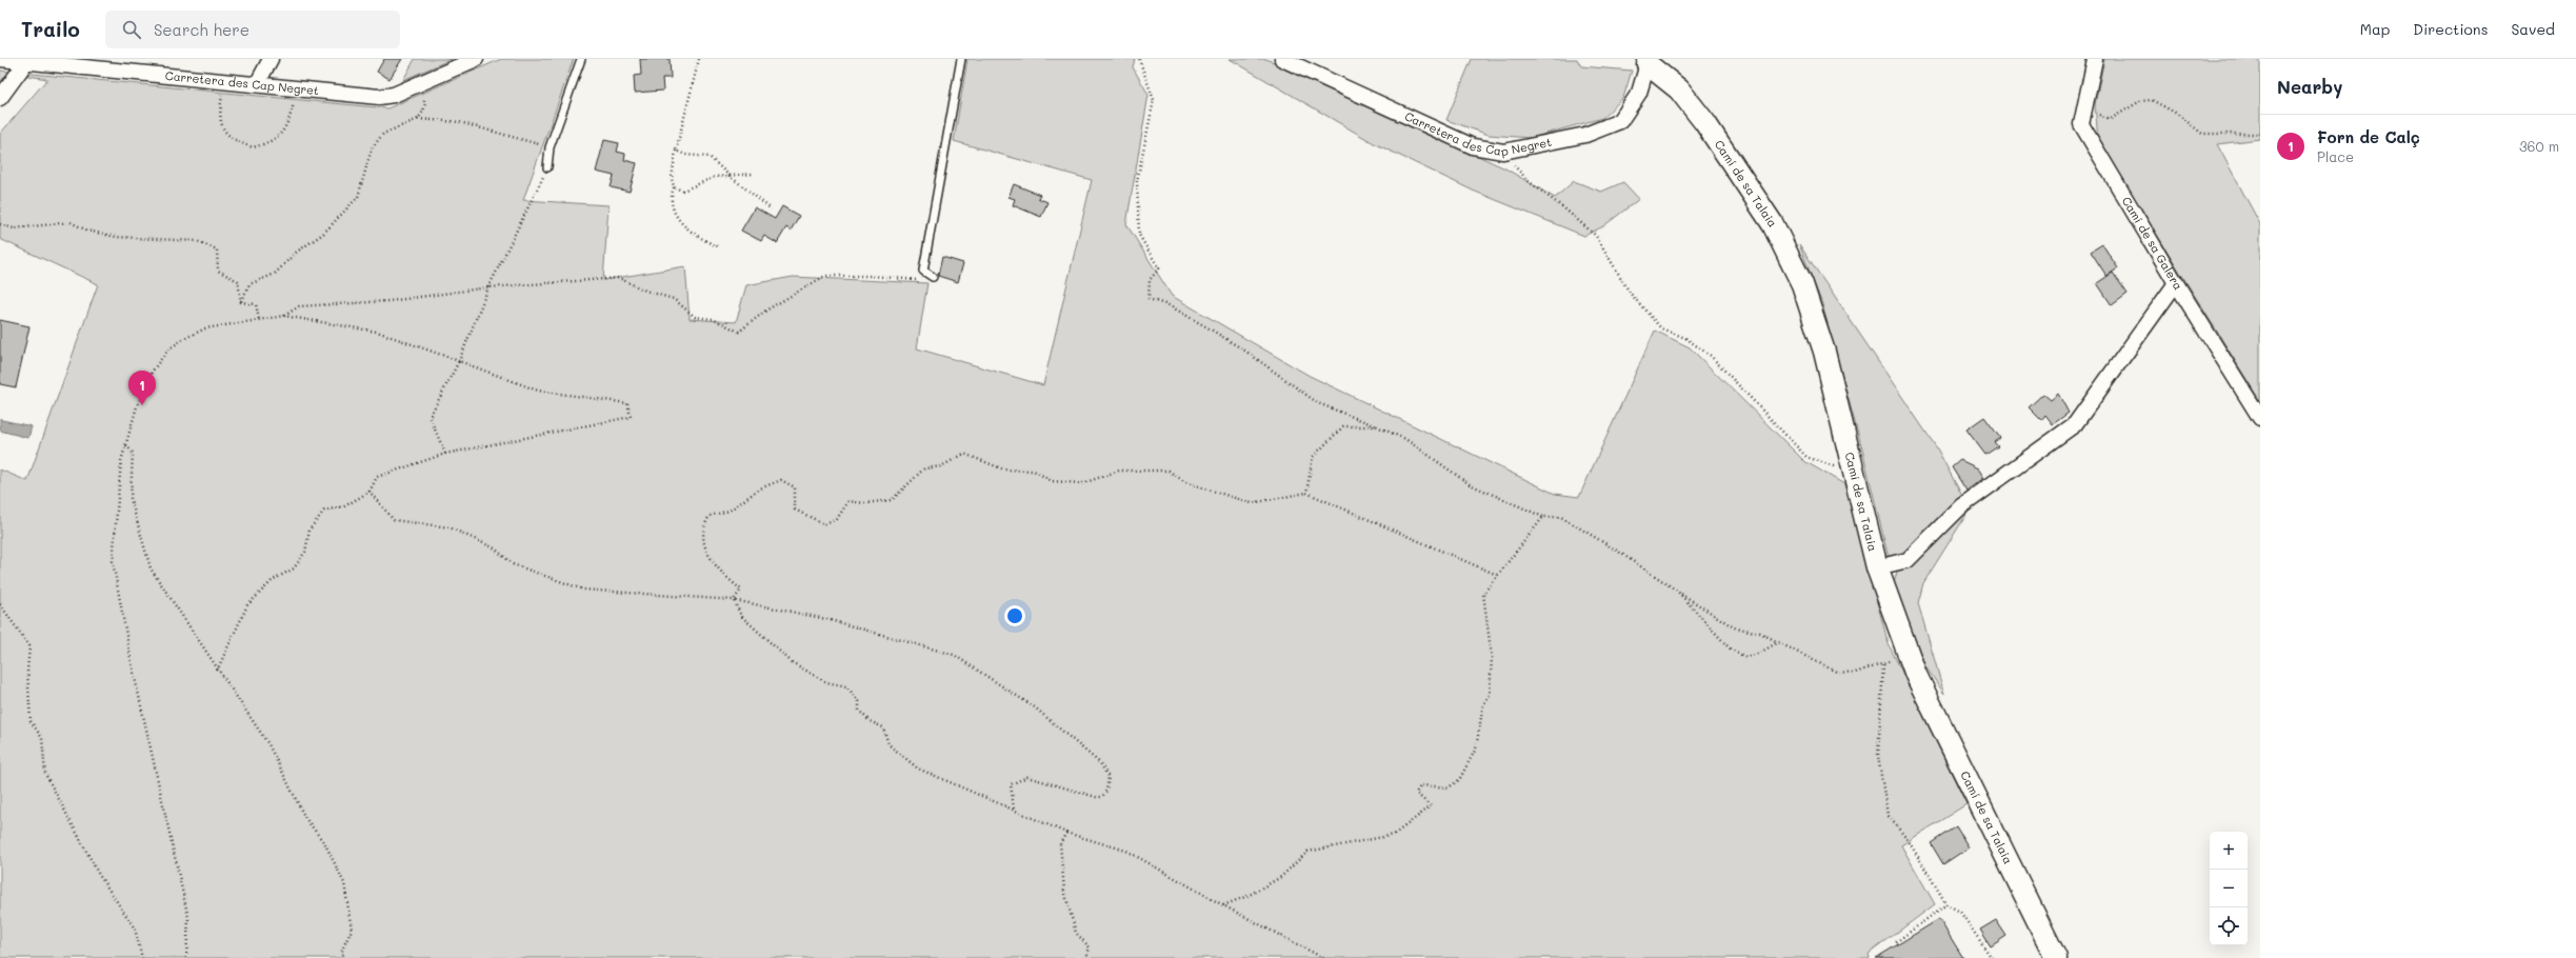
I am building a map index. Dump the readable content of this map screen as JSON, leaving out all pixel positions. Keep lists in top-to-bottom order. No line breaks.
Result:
{"streets":{"street":["Carretera des Cap Negret","Camí de sa Talaia","Camí de sa Galera"]},"crossings":[["Carretera des Cap Negret","Camí de sa Talaia"]],"page":{"header":"Trailo","search":"Search here","nav":["Map","Directions","Saved"],"heading":"Nearby","list":[{"mark":"1","name":"Forn de Calç","note":"Place","value":"360 m"}],"pins":"1","map_buttons":["+","−"]}}
